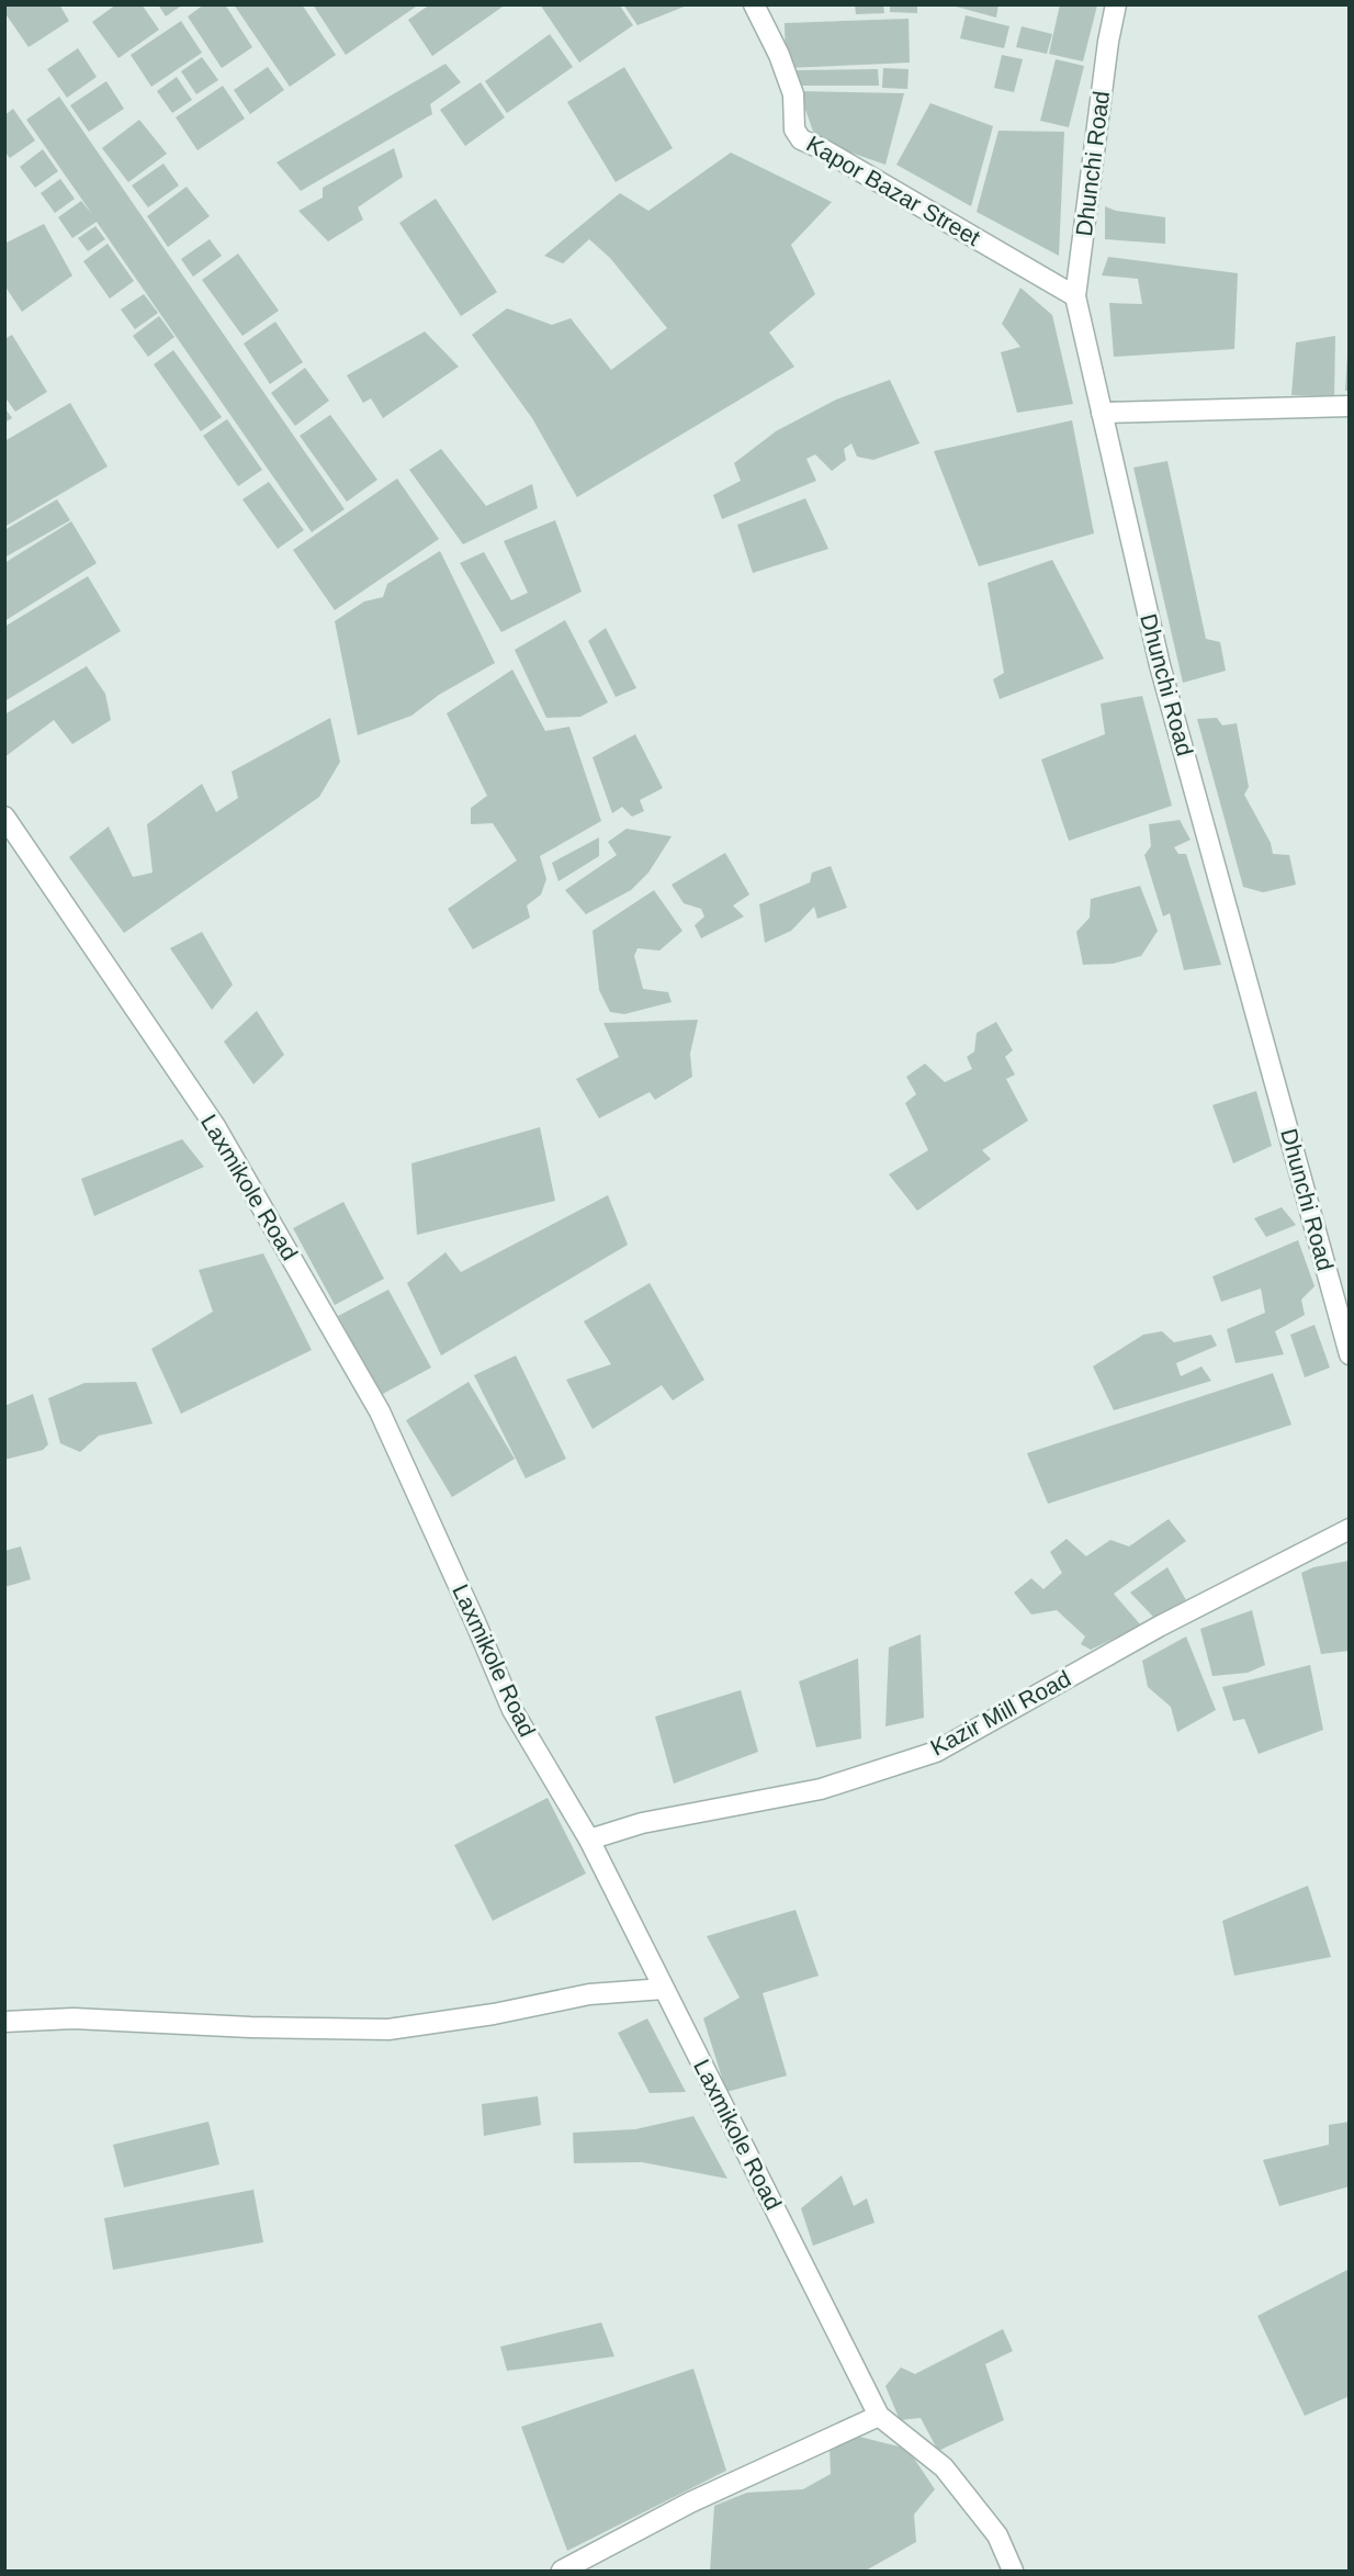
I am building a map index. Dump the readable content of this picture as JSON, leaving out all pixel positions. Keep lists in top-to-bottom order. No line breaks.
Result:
{"streets":{"street":["Dhunchi Road","Kapor Bazar Street","Laxmikole Road","Kazir Mill Road"]},"crossings":[["Dhunchi Road","Kapor Bazar Street"],["Laxmikole Road","Kazir Mill Road"]]}
